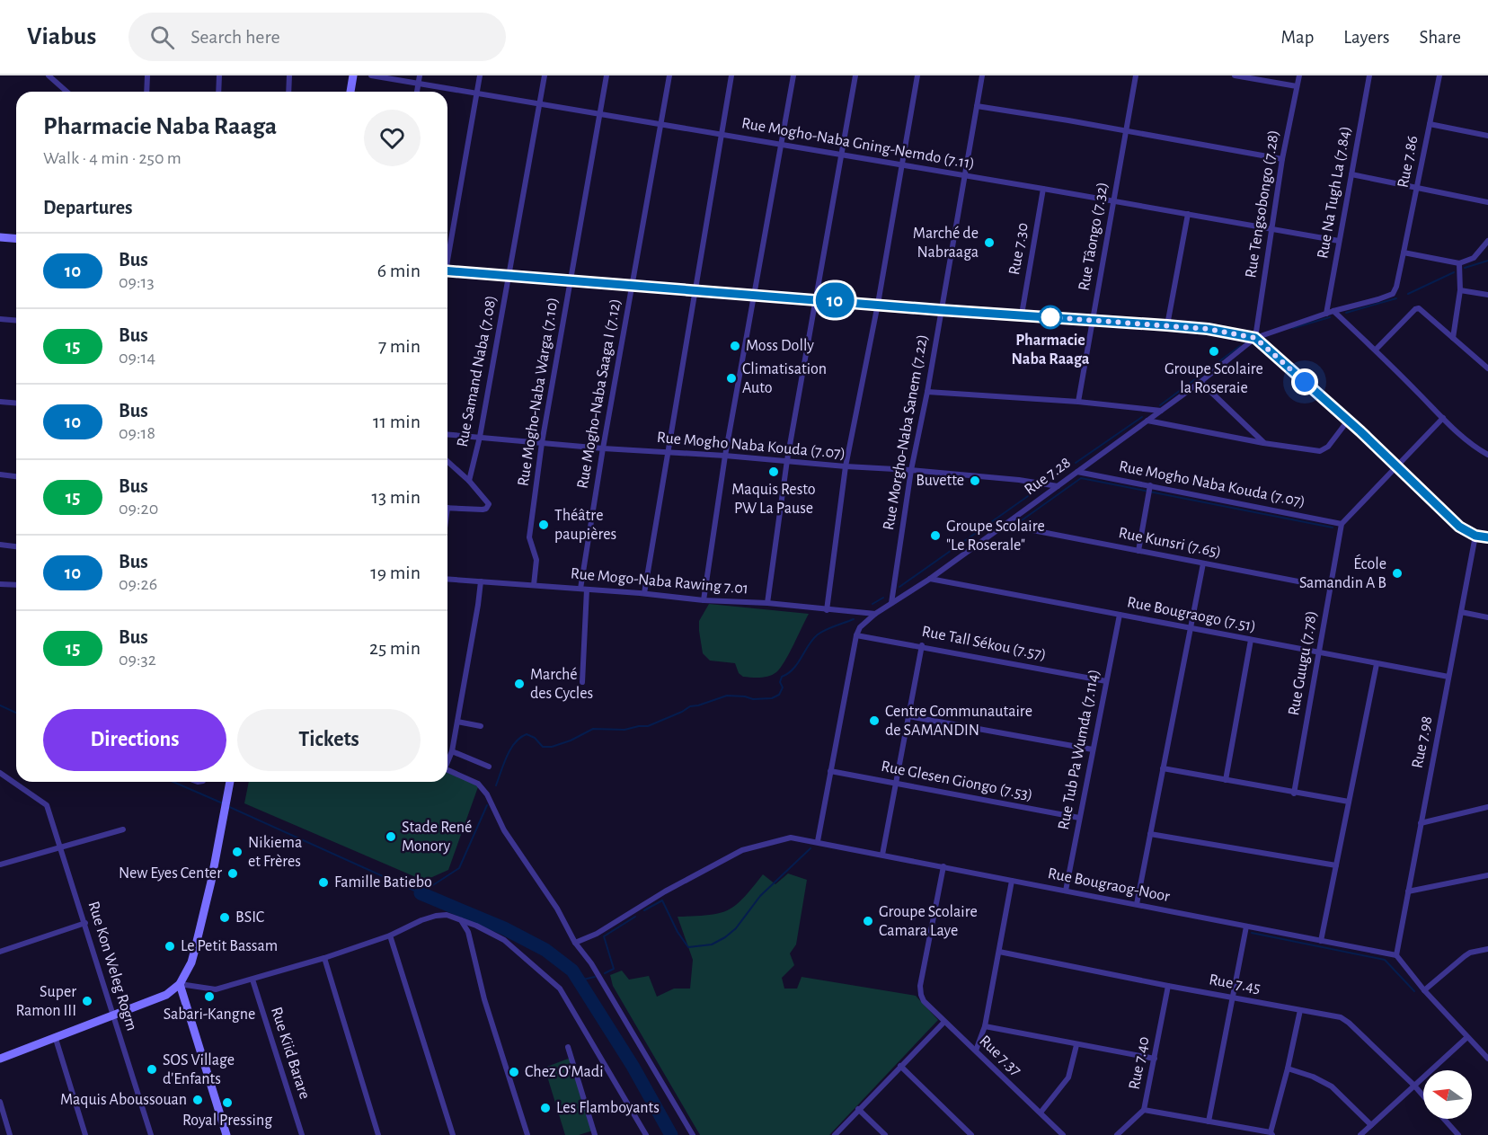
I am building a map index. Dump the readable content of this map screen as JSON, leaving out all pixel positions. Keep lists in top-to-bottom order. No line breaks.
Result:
{"streets":{"street":["Rue Mogho-Naba Gning-Nemdo (7.11)","Rue 7.86","Rue Na Tugh La (7.84)","Rue Tengsobongo (7.28)","Rue Tâongo (7.32)","Rue 7.30","Rue Samand Naba (7.08)","Rue Mogho-Naba Warga (7.10)","Rue Mogho-Naba Saaga I (7.12)","Rue Morgho-Naba Sanem (7.22)","Rue Mogho Naba Kouda (7.07)","Rue 7.28","Rue Kunsri (7.65)","Rue Mogo-Naba Rawing 7.01","Rue Bougraogo (7.51)","Rue Tall Sékou (7.57)","Rue Guugu (7.78)","Rue 7.98","Rue Tub Pa Wumda (7.114)","Rue Glesen Giongo (7.53)","Rue Bougraog-Noor","Rue Kon Weleg Rogm","Rue 7.45","Rue Kiid Barare","Rue 7.37","Rue 7.40"]},"crossings":[["Rue Mogho-Naba Gning-Nemdo (7.11)","Rue Na Tugh La (7.84)"],["Rue Mogho-Naba Gning-Nemdo (7.11)","Rue Tengsobongo (7.28)"],["Rue Mogho-Naba Gning-Nemdo (7.11)","Rue Tâongo (7.32)"],["Rue Mogho-Naba Gning-Nemdo (7.11)","Rue 7.30"],["Rue Mogho-Naba Gning-Nemdo (7.11)","Rue Samand Naba (7.08)"],["Rue Mogho-Naba Gning-Nemdo (7.11)","Rue Mogho-Naba Warga (7.10)"],["Rue Mogho-Naba Gning-Nemdo (7.11)","Rue Mogho-Naba Saaga I (7.12)"],["Rue Mogho-Naba Gning-Nemdo (7.11)","Rue Morgho-Naba Sanem (7.22)"],["Rue 7.86","Rue 7.28"],["Rue Na Tugh La (7.84)","Rue 7.28"],["Rue Tengsobongo (7.28)","Rue 7.28"],["Rue Samand Naba (7.08)","Rue Mogho Naba Kouda (7.07)"],["Rue Mogho-Naba Warga (7.10)","Rue Mogho Naba Kouda (7.07)"],["Rue Mogho-Naba Warga (7.10)","Rue Mogo-Naba Rawing 7.01"],["Rue Mogho-Naba Saaga I (7.12)","Rue Mogho Naba Kouda (7.07)"],["Rue Mogho-Naba Saaga I (7.12)","Rue Mogo-Naba Rawing 7.01"],["Rue Morgho-Naba Sanem (7.22)","Rue Mogho Naba Kouda (7.07)"],["Rue Morgho-Naba Sanem (7.22)","Rue 7.28"],["Rue Mogho Naba Kouda (7.07)","Rue 7.28"],["Rue Mogho Naba Kouda (7.07)","Rue Guugu (7.78)"],["Rue 7.28","Rue Kunsri (7.65)"],["Rue 7.28","Rue Mogo-Naba Rawing 7.01"],["Rue 7.28","Rue Bougraogo (7.51)"],["Rue 7.28","Rue Tall Sékou (7.57)"],["Rue Kunsri (7.65)","Rue Guugu (7.78)"],["Rue Bougraogo (7.51)","Rue Guugu (7.78)"],["Rue Bougraogo (7.51)","Rue 7.98"],["Rue Bougraogo (7.51)","Rue Tub Pa Wumda (7.114)"],["Rue Tall Sékou (7.57)","Rue Tub Pa Wumda (7.114)"],["Rue 7.98","Rue Bougraog-Noor"],["Rue Tub Pa Wumda (7.114)","Rue Glesen Giongo (7.53)"],["Rue Tub Pa Wumda (7.114)","Rue Bougraog-Noor"],["Rue Bougraog-Noor","Rue 7.37"],["Rue 7.45","Rue 7.40"]],"places":["Marché de Nabraaga","Pharmacie Naba Raaga","Moss Dolly","Groupe Scolaire la Roseraie","Climatisation Auto","Maquis Resto PW La Pause","Buvette","Théâtre paupières","Groupe Scolaire \"Le Roserale\"","École Samandin A B","Marché des Cycles","Centre Communautaire de SAMANDIN","Stade René Monory","Nikiema et Frères","New Eyes Center","Famille Batiebo","BSIC","Groupe Scolaire Camara Laye","Le Petit Bassam","Sabari-Kangne","Super Ramon III","SOS Village d'Enfants","Chez O'Madi","Maquis Aboussouan","Royal Pressing","Les Flamboyants"],"lines":["bus line 10"],"north":"left","page":{"header":"Viabus","search":"Search here","nav":["Map","Layers","Share"],"on_map":"10","heading":[["Pharmacie Naba Raaga","Walk · 4 min · 250 m"],"Departures"],"list":[{"mark":"10","name":"Bus","note":"09:13","value":"6 min"},{"mark":"15","name":"Bus","note":"09:14","value":"7 min"},{"mark":"10","name":"Bus","note":"09:18","value":"11 min"},{"mark":"15","name":"Bus","note":"09:20","value":"13 min"},{"mark":"10","name":"Bus","note":"09:26","value":"19 min"},{"mark":"15","name":"Bus","note":"09:32","value":"25 min"}],"buttons":["Directions","Tickets"]}}
